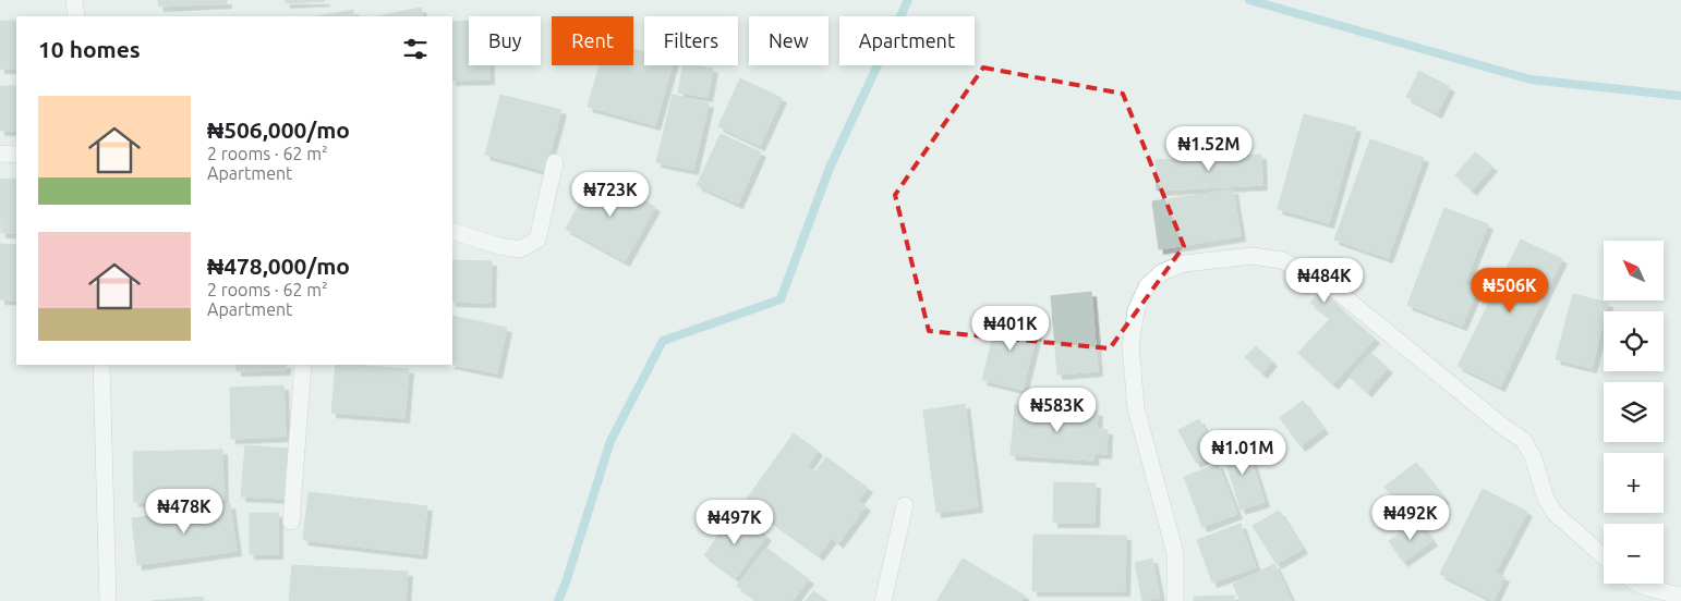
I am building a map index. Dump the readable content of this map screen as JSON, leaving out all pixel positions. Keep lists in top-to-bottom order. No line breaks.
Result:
{"north":"top left","page":{"chip":["Buy","Rent","Filters","New","Apartment"],"heading":"10 homes","list":[{"name":"₦506,000/mo","note":"2 rooms · 62 m² · Apartment"},{"name":"₦478,000/mo","note":"2 rooms · 62 m² · Apartment"}],"price":["₦1.52M","₦723K","₦484K","₦506K","₦401K","₦583K","₦1.01M","₦478K","₦492K","₦497K"],"map_buttons":["+","−"]}}
